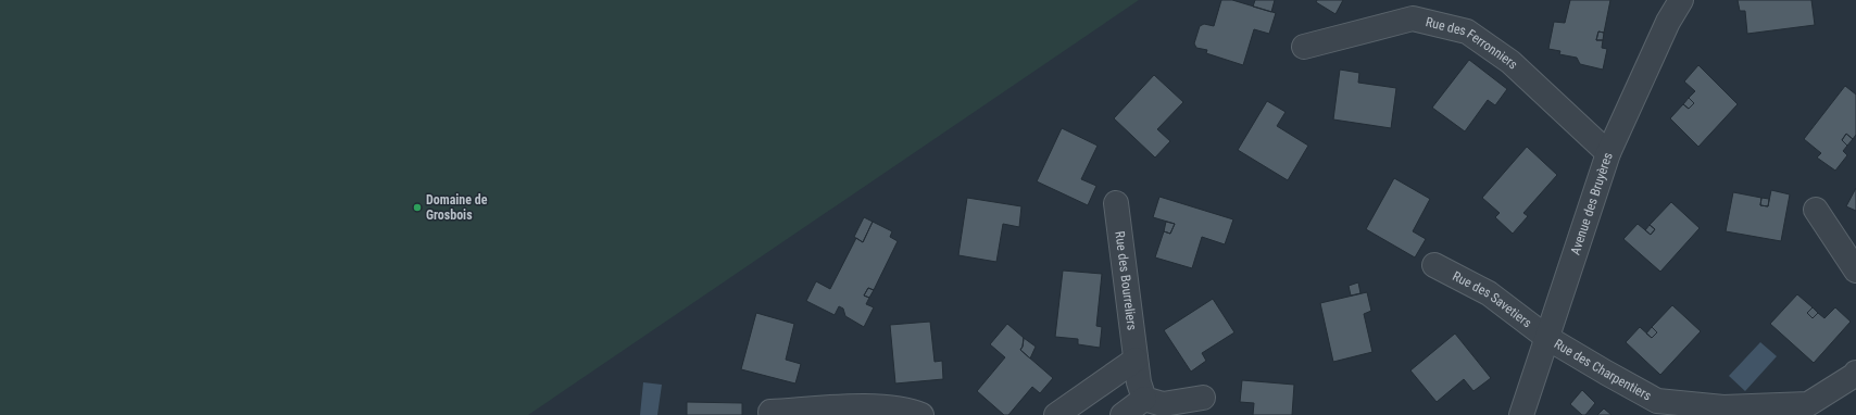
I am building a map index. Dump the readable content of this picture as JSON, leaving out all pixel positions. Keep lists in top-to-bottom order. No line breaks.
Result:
{"streets":{"street":["Rue des Ferronniers","Avenue des Bruyères","Rue des Bourreliers","Rue des Savetiers","Rue des Charpentiers"]},"crossings":[["Rue des Ferronniers","Avenue des Bruyères"],["Avenue des Bruyères","Rue des Savetiers"],["Avenue des Bruyères","Rue des Charpentiers"],["Rue des Savetiers","Rue des Charpentiers"]],"places":["Domaine de Grosbois"]}
